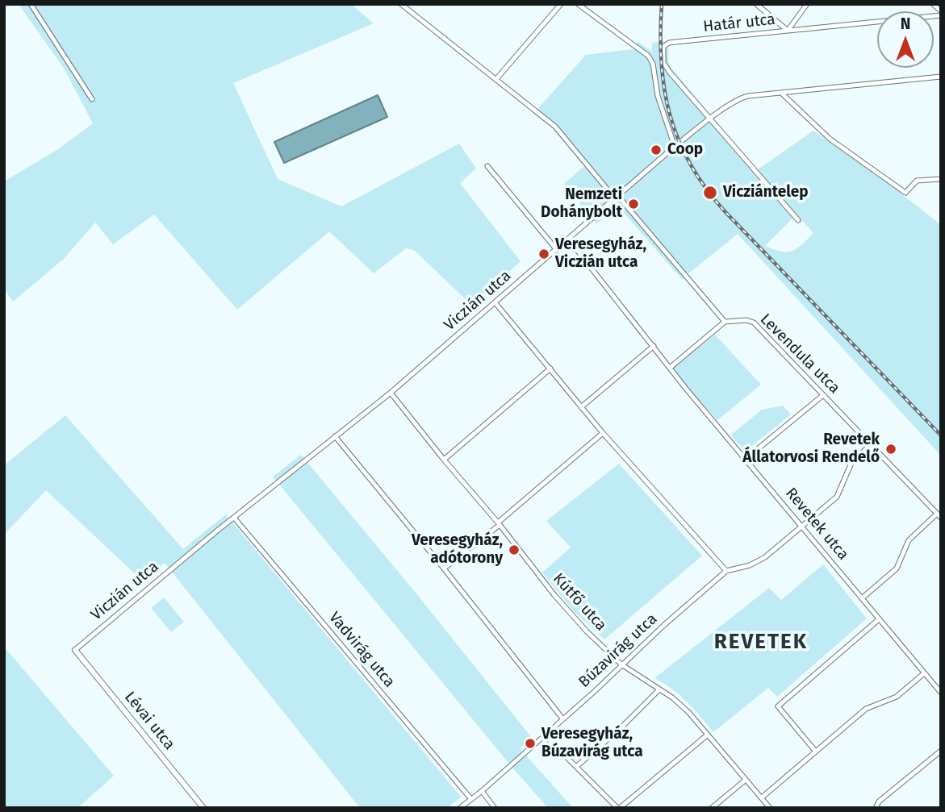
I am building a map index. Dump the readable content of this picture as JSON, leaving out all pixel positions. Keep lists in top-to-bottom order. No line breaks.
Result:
{"streets":{"street":["Határ utca","Viczián utca","Levendula utca","Revetek utca","Kútfő utca","Vadvirág utca","Búzavirág utca","Lévai utca"]},"crossings":[["Határ utca","Viczián utca"],["Viczián utca","Revetek utca"],["Viczián utca","Kútfő utca"],["Viczián utca","Vadvirág utca"],["Viczián utca","Lévai utca"],["Levendula utca","Búzavirág utca"],["Revetek utca","Búzavirág utca"],["Kútfő utca","Búzavirág utca"],["Vadvirág utca","Búzavirág utca"]],"districts":["REVETEK"],"places":["Coop","Vicziántelep","Nemzeti Dohánybolt","Veresegyház, Viczián utca","Revetek Állatorvosi Rendelő","Veresegyház, adótorony","Veresegyház, Búzavirág utca"],"north":"top"}
